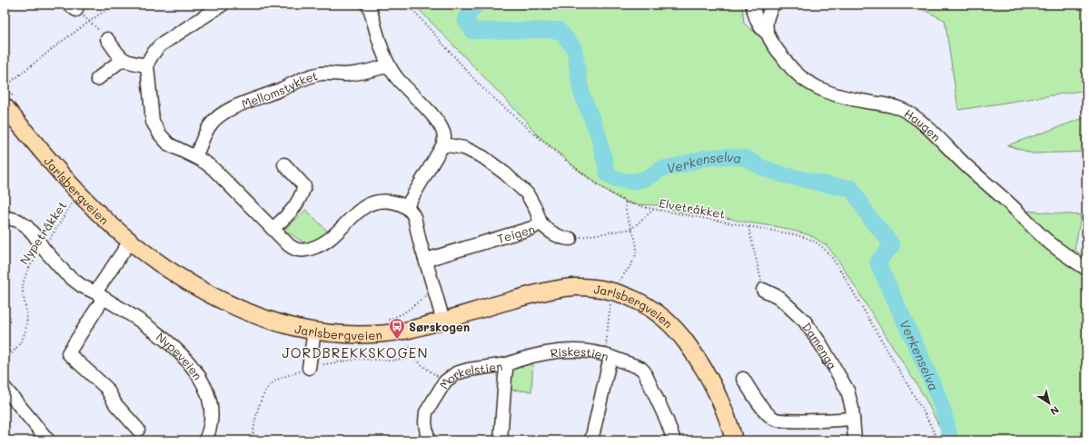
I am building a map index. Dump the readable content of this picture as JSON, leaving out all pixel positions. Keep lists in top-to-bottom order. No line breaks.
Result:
{"streets":{"main road":["Jarlsbergveien"],"street":["Mellomstykket","Haugen","Teigen","Damenga","Nypeveien","Riskestien","Morkelstien"],"path":["Elvetråkket","Nypetråkket"]},"crossings":[["Jarlsbergveien","Nypetråkket"],["Nypetråkket","Nypeveien"],["Riskestien","Morkelstien"]],"districts":["JORDBREKKSKOGEN"],"water":["Verkenselva"],"places":{"bus stop":["Sørskogen"]},"north":"bottom right"}
